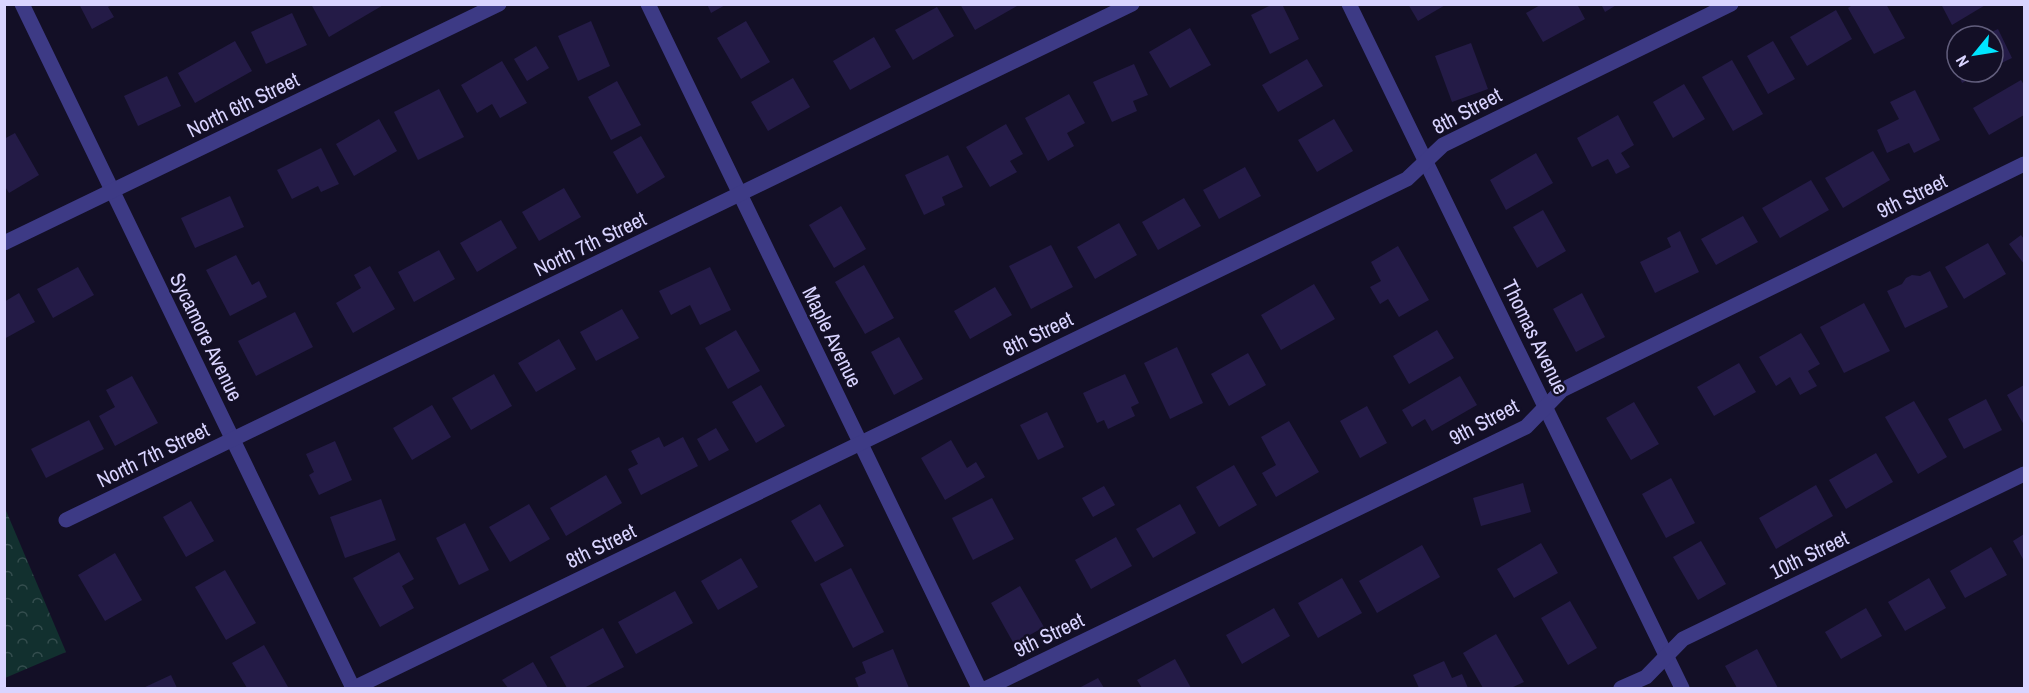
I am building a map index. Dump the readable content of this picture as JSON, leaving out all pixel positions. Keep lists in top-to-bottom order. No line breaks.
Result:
{"streets":{"street":["North 6th Street","8th Street","9th Street","North 7th Street","Sycamore Avenue","Maple Avenue","Thomas Avenue","10th Street"]},"crossings":[["North 6th Street","Sycamore Avenue"],["8th Street","Sycamore Avenue"],["8th Street","Maple Avenue"],["8th Street","Thomas Avenue"],["9th Street","Thomas Avenue"],["North 7th Street","Sycamore Avenue"],["North 7th Street","Maple Avenue"],["Thomas Avenue","10th Street"]],"north":"bottom left"}
